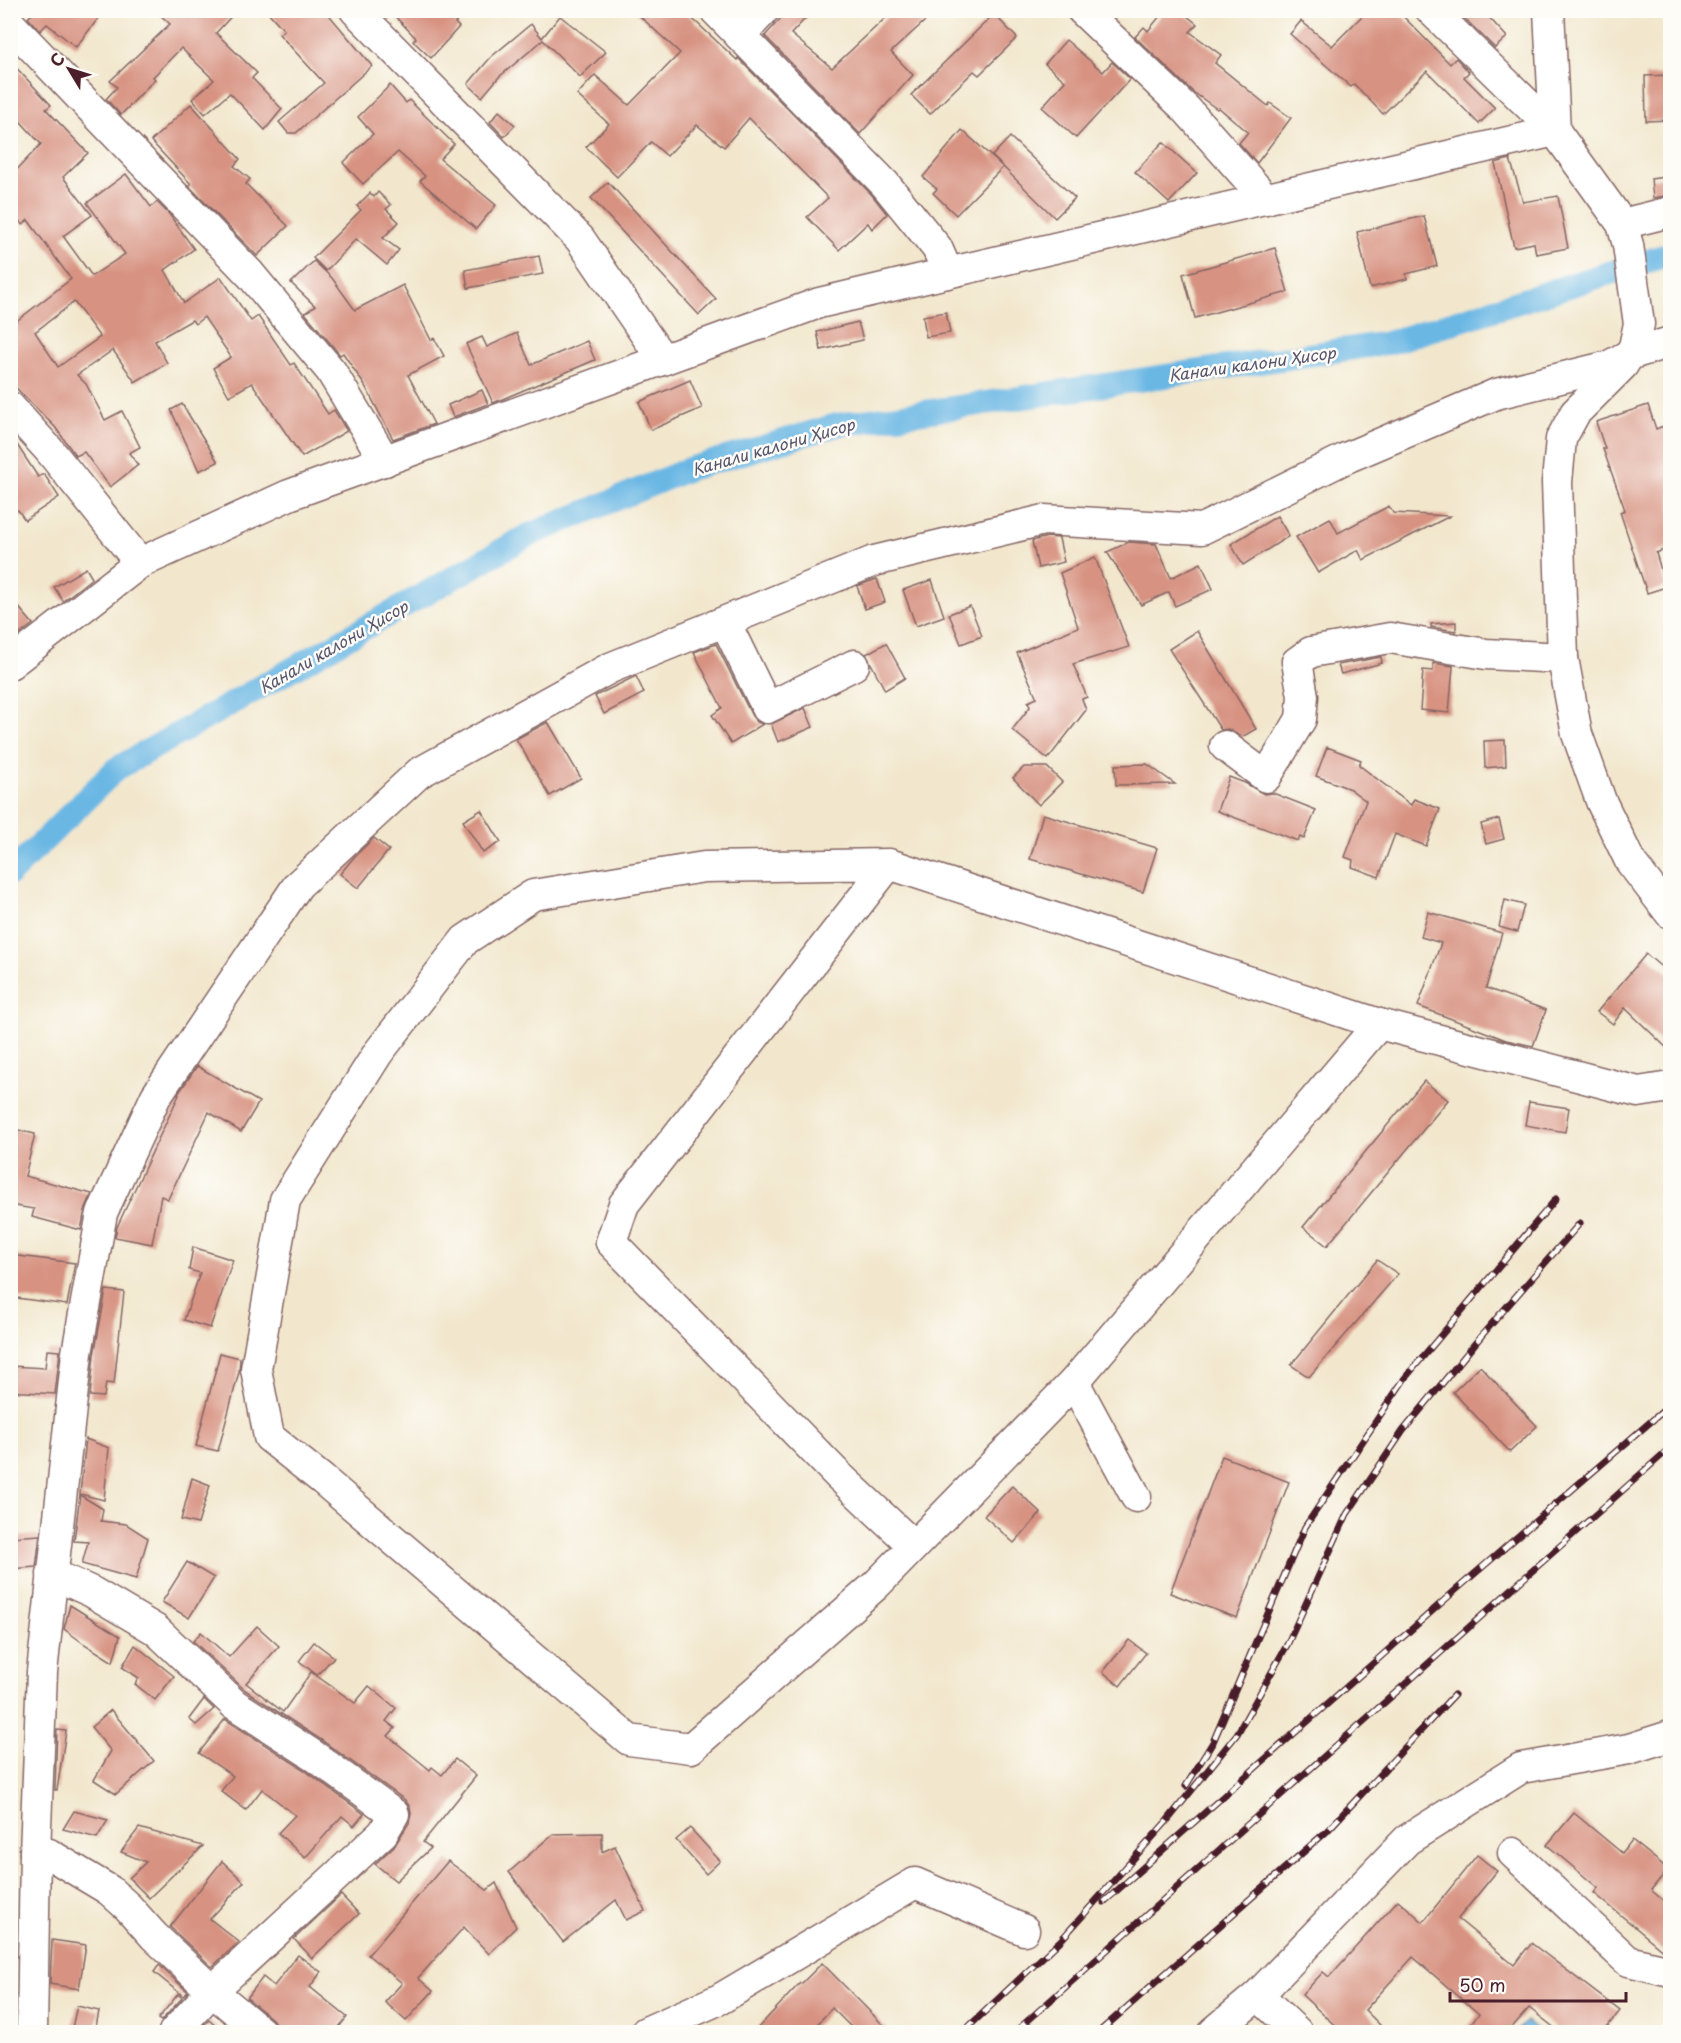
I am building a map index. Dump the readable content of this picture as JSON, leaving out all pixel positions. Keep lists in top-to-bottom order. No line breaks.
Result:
{"water":["Канали калони Ҳисор"],"scale_bar":"50 m","north":"top left"}
